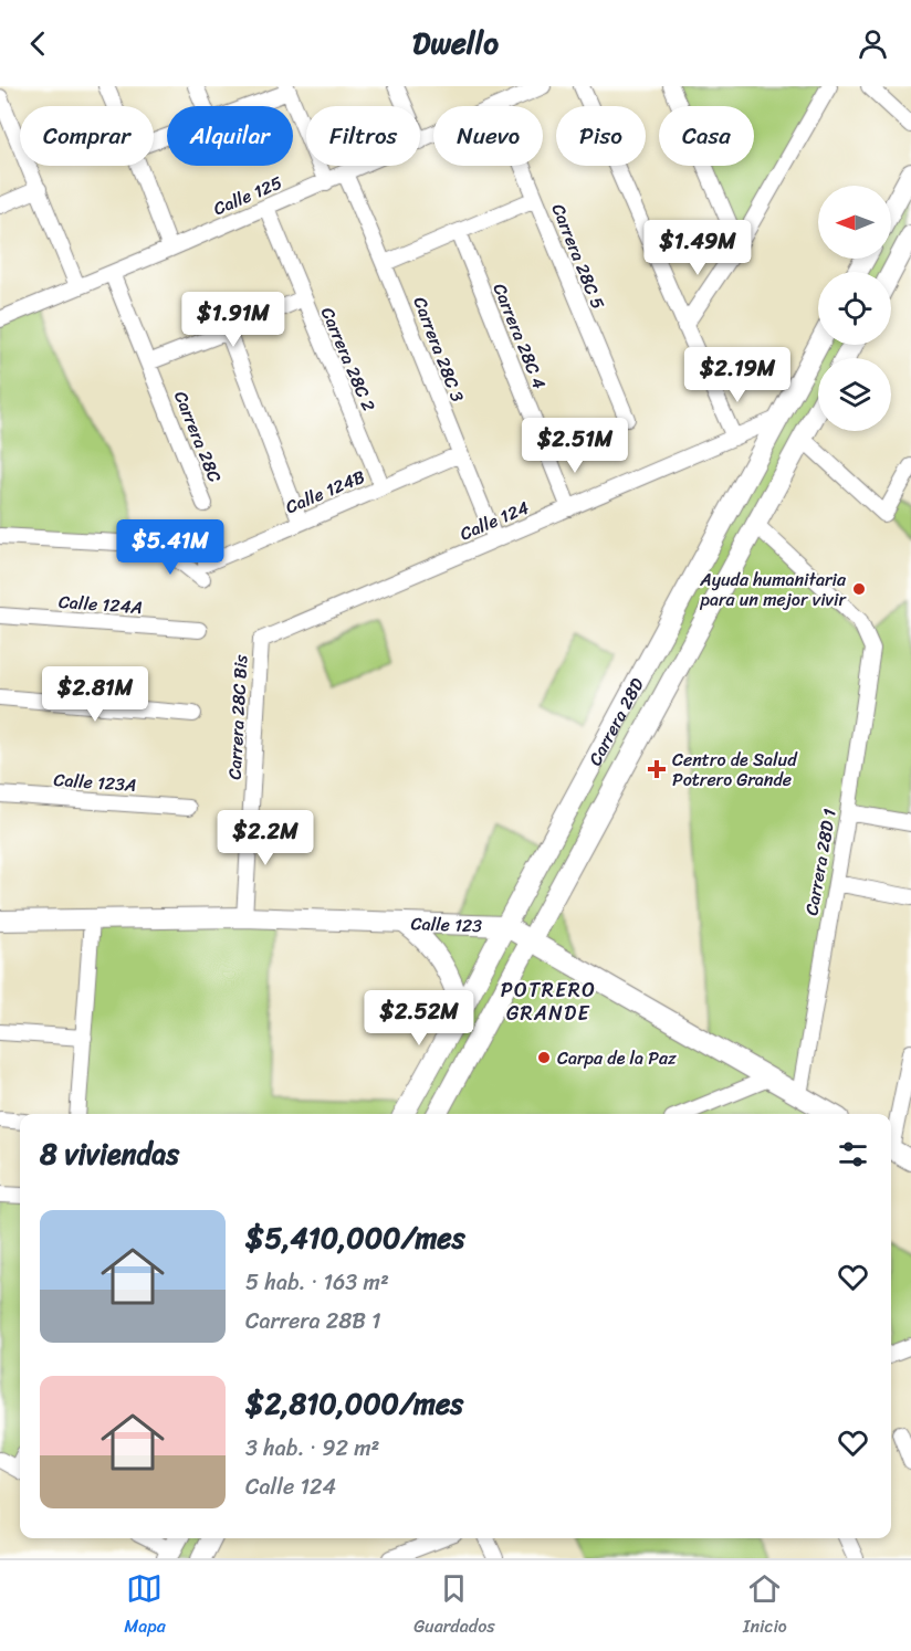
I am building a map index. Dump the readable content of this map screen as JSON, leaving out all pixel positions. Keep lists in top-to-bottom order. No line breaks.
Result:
{"streets":{"street":["Calle 125","Carrera 28C 5","Carrera 28C 4","Carrera 28C 3","Carrera 28C 2","Carrera 28C","Calle 124B","Calle 124","Calle 124A","Carrera 28C Bis","Carrera 28D","Calle 123A","Carrera 28D 1","Calle 123"]},"crossings":[["Calle 125","Carrera 28C 3"],["Calle 125","Carrera 28C 2"],["Calle 125","Carrera 28C"],["Carrera 28C 4","Calle 124"],["Carrera 28C 3","Calle 124B"],["Carrera 28C 3","Calle 124"],["Carrera 28C 2","Calle 124B"],["Calle 124","Carrera 28C Bis"],["Calle 124","Carrera 28D"],["Carrera 28C Bis","Calle 123"],["Carrera 28D","Carrera 28D 1"],["Carrera 28D","Calle 123"],["Carrera 28D 1","Calle 123"]],"districts":["POTRERO GRANDE"],"places":{"other":["Ayuda humanitaria para un mejor vivir","Carpa de la Paz"],"health":["Centro de Salud Potrero Grande"]},"north":"left","page":{"header":"Dwello","chip":["Comprar","Alquilar","Filtros","Nuevo","Piso","Casa"],"price":["$1.49M","$1.91M","$2.19M","$2.51M","$5.41M","$2.81M","$2.2M","$2.52M"],"heading":"8 viviendas","list":[{"name":"$5,410,000/mes","note":"5 hab. · 163 m² · Carrera 28B 1"},{"name":"$2,810,000/mes","note":"3 hab. · 92 m² · Calle 124"}],"tabs":["Mapa","Guardados","Inicio"]}}
